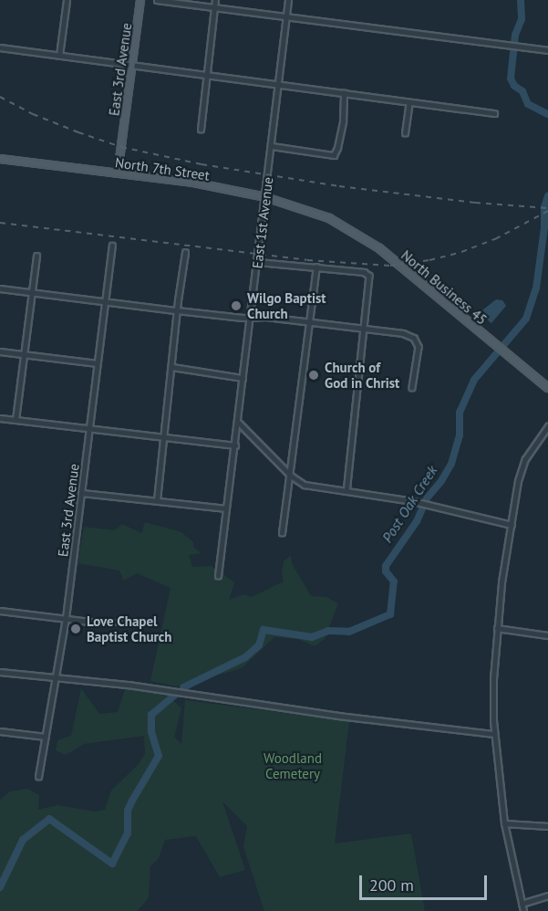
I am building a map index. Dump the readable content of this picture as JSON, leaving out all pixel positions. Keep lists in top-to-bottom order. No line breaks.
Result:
{"streets":{"main road":["East 3rd Avenue","North 7th Street","North Business 45"],"street":["East 1st Avenue"]},"crossings":[["East 3rd Avenue","North 7th Street"],["North 7th Street","East 1st Avenue"],["North 7th Street","North Business 45"]],"water":["Post Oak Creek"],"parks":["Woodland Cemetery"],"places":["Wilgo Baptist Church","Church of God in Christ","Love Chapel Baptist Church"],"scale_bar":"200 m"}
